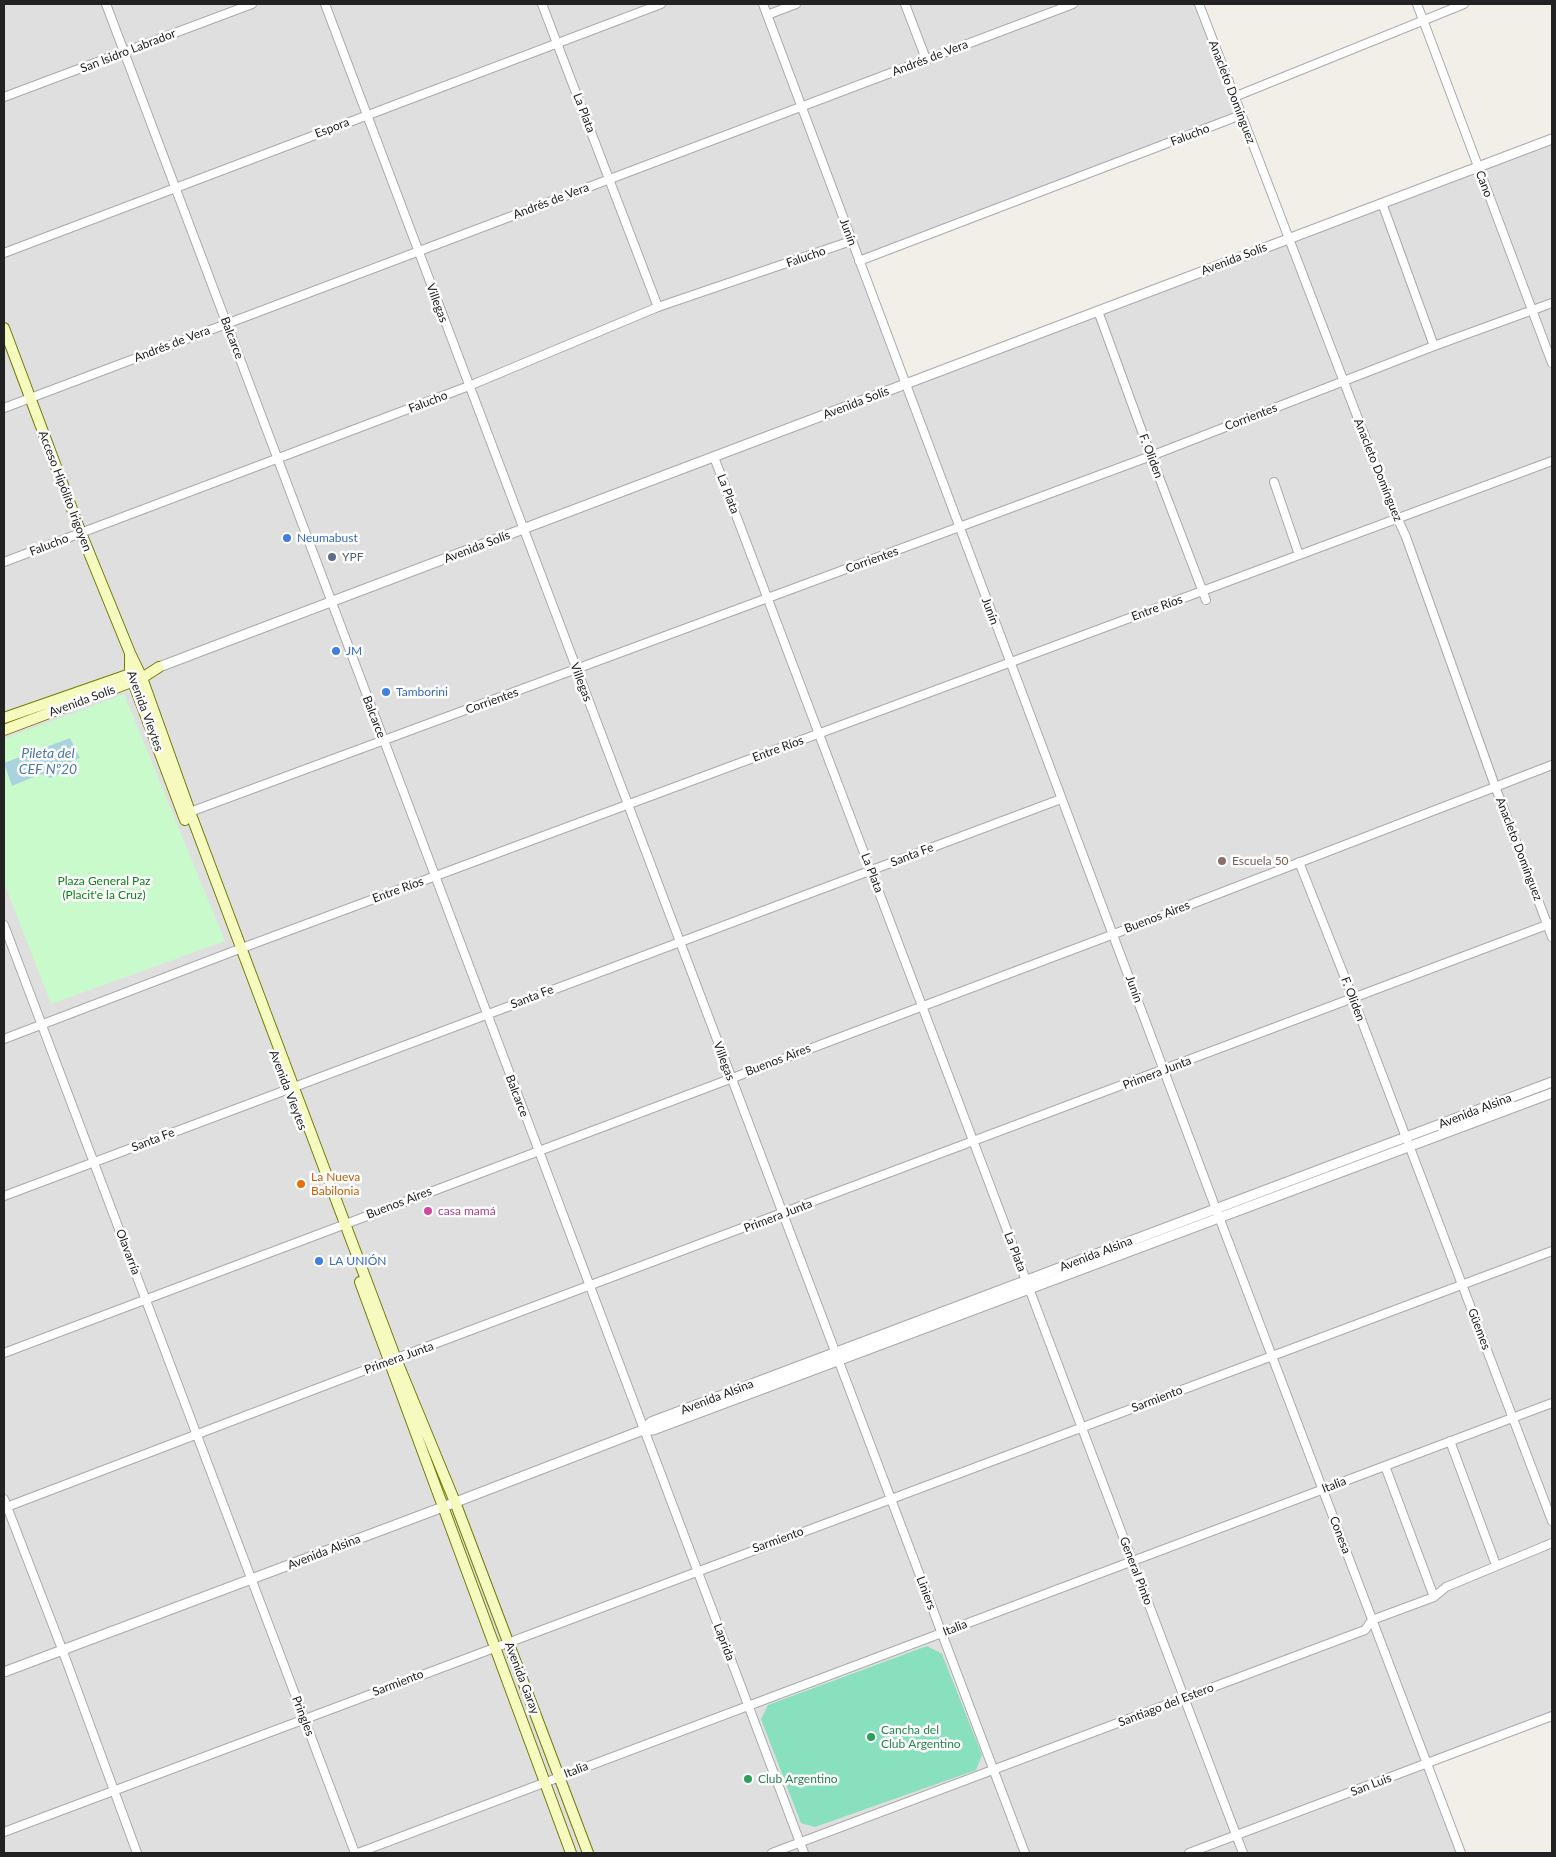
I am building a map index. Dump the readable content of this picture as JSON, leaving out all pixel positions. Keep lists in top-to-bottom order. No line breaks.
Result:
{"streets":{"main road":["Avenida Solís","Acceso Hipólito Irigoyen","Avenida Vieytes","Avenida Garay"],"street":["San Isidro Labrador","Andrés de Vera","Anacleto Domínguez","La Plata","Espora","Falucho","Cano","Junín","Villegas","Balcarce","Corrientes","F. Oliden","Entre Ríos","Santa Fe","Buenos Aires","Primera Junta","Avenida Alsina","Olavarría","Güemes","Sarmiento","Italia","Conesa","General Pinto","Liniers","Laprida","Santiago del Estero","Pringles","San Luis"]},"crossings":[["San Isidro Labrador","Balcarce"],["Andrés de Vera","La Plata"],["Andrés de Vera","Junín"],["Andrés de Vera","Villegas"],["Andrés de Vera","Balcarce"],["Andrés de Vera","Acceso Hipólito Irigoyen"],["Anacleto Domínguez","Falucho"],["Anacleto Domínguez","Avenida Solís"],["Anacleto Domínguez","Corrientes"],["Anacleto Domínguez","Entre Ríos"],["Anacleto Domínguez","Buenos Aires"],["Anacleto Domínguez","Primera Junta"],["La Plata","Espora"],["La Plata","Falucho"],["La Plata","Avenida Solís"],["La Plata","Corrientes"],["La Plata","Entre Ríos"],["La Plata","Santa Fe"],["La Plata","Buenos Aires"],["La Plata","Primera Junta"],["La Plata","Avenida Alsina"],["La Plata","General Pinto"],["Espora","Villegas"],["Espora","Balcarce"],["Falucho","Junín"],["Falucho","Villegas"],["Falucho","Balcarce"],["Falucho","Acceso Hipólito Irigoyen"],["Cano","Avenida Solís"],["Cano","Corrientes"],["Junín","Avenida Solís"],["Junín","Corrientes"],["Junín","Entre Ríos"],["Junín","Santa Fe"],["Junín","Buenos Aires"],["Junín","Primera Junta"],["Junín","Avenida Alsina"],["Junín","Conesa"],["Avenida Solís","Villegas"],["Avenida Solís","Balcarce"],["Avenida Solís","F. Oliden"],["Avenida Solís","Avenida Vieytes"],["Villegas","Corrientes"],["Villegas","Entre Ríos"],["Villegas","Santa Fe"],["Villegas","Buenos Aires"],["Villegas","Primera Junta"],["Villegas","Avenida Alsina"],["Villegas","Liniers"],["Balcarce","Corrientes"],["Balcarce","Entre Ríos"],["Balcarce","Santa Fe"],["Balcarce","Buenos Aires"],["Balcarce","Primera Junta"],["Balcarce","Avenida Alsina"],["Balcarce","Laprida"],["Corrientes","F. Oliden"],["Corrientes","Avenida Vieytes"],["F. Oliden","Entre Ríos"],["F. Oliden","Buenos Aires"],["F. Oliden","Primera Junta"],["F. Oliden","Avenida Alsina"],["F. Oliden","Güemes"],["Acceso Hipólito Irigoyen","Avenida Vieytes"],["Entre Ríos","Avenida Vieytes"],["Entre Ríos","Olavarría"],["Avenida Vieytes","Santa Fe"],["Avenida Vieytes","Buenos Aires"],["Avenida Vieytes","Primera Junta"],["Avenida Vieytes","Avenida Alsina"],["Avenida Vieytes","Avenida Garay"],["Santa Fe","Olavarría"],["Buenos Aires","Olavarría"],["Primera Junta","Olavarría"],["Avenida Alsina","Olavarría"],["Avenida Alsina","Güemes"],["Avenida Alsina","Conesa"],["Avenida Alsina","General Pinto"],["Avenida Alsina","Liniers"],["Avenida Alsina","Laprida"],["Avenida Alsina","Avenida Garay"],["Avenida Alsina","Pringles"],["Olavarría","Pringles"],["Güemes","Sarmiento"],["Güemes","Italia"],["Sarmiento","Conesa"],["Sarmiento","General Pinto"],["Sarmiento","Liniers"],["Sarmiento","Laprida"],["Sarmiento","Avenida Garay"],["Sarmiento","Pringles"],["Italia","Conesa"],["Italia","General Pinto"],["Italia","Liniers"],["Italia","Laprida"],["Italia","Avenida Garay"],["Italia","Pringles"],["Conesa","Santiago del Estero"],["Conesa","San Luis"],["General Pinto","Santiago del Estero"],["General Pinto","San Luis"],["Liniers","Santiago del Estero"],["Laprida","Santiago del Estero"]],"water":["Pileta del CEF Nº20"],"parks":["Plaza General Paz (Placit'e la Cruz)"],"places":["Neumabust","YPF","JM","Tamborini","Escuela 50","La Nueva Babilonia","casa mamá","LA UNIÓN","Cancha del Club Argentino","Club Argentino"]}
